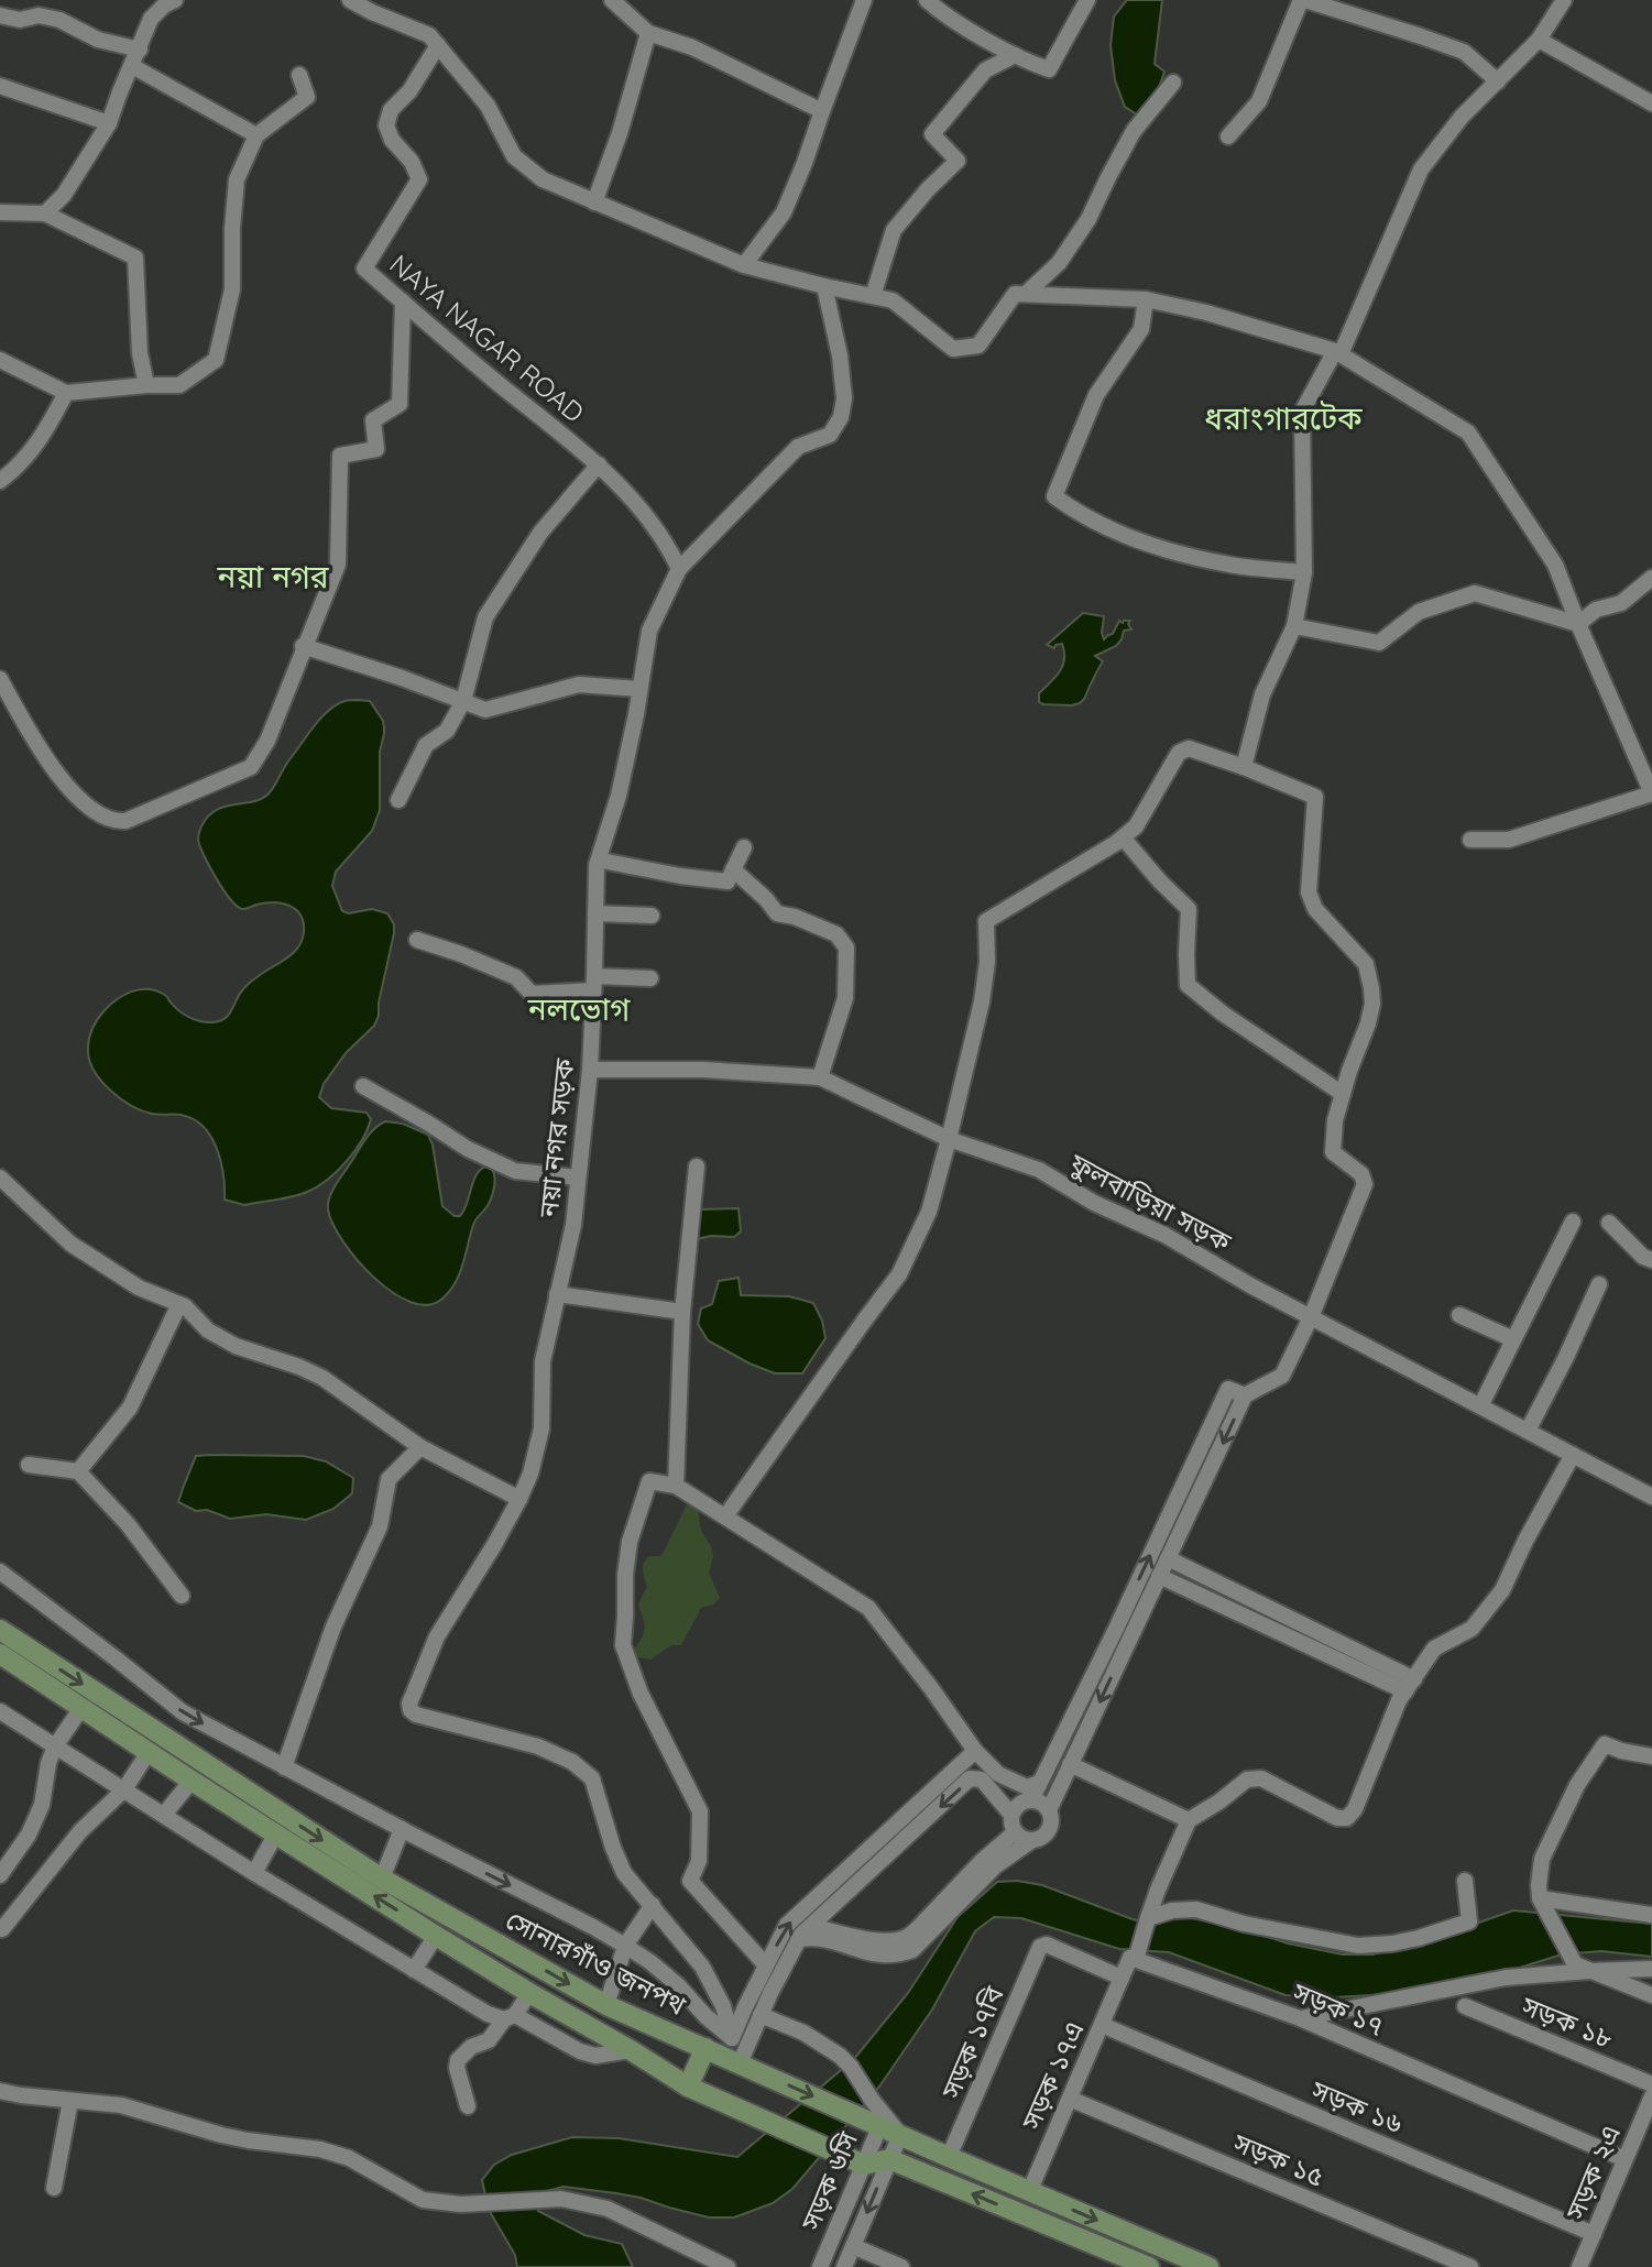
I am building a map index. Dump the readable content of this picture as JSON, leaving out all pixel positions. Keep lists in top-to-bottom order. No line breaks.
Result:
{"streets":{"main road":["সোনারগাঁও জনপথ"],"street":["NAYA NAGAR ROAD","নয়া নগর সড়ক","ফুলবাড়িয়া সড়ক","সড়ক ১৭","সড়ক ১৮","সড়ক ১৭বি","সড়ক ১৭এ","সড়ক ১৬","সড়ক ১৫","সড়ক ২এ","সড়ক ৬সি"]},"crossings":[["NAYA NAGAR ROAD","নয়া নগর সড়ক"],["নয়া নগর সড়ক","ফুলবাড়িয়া সড়ক"],["নয়া নগর সড়ক","সোনারগাঁও জনপথ"],["সোনারগাঁও জনপথ","সড়ক ১৭বি"],["সোনারগাঁও জনপথ","সড়ক ১৭এ"],["সোনারগাঁও জনপথ","সড়ক ৬সি"],["সড়ক ১৭","সড়ক ২এ"],["সড়ক ১৭বি","সড়ক ১৭এ"],["সড়ক ১৭এ","সড়ক ১৬"],["সড়ক ১৭এ","সড়ক ১৫"],["সড়ক ১৬","সড়ক ২এ"]],"districts":["ধরাংগারটেক","নয়া নগর","নলভোগ"]}
